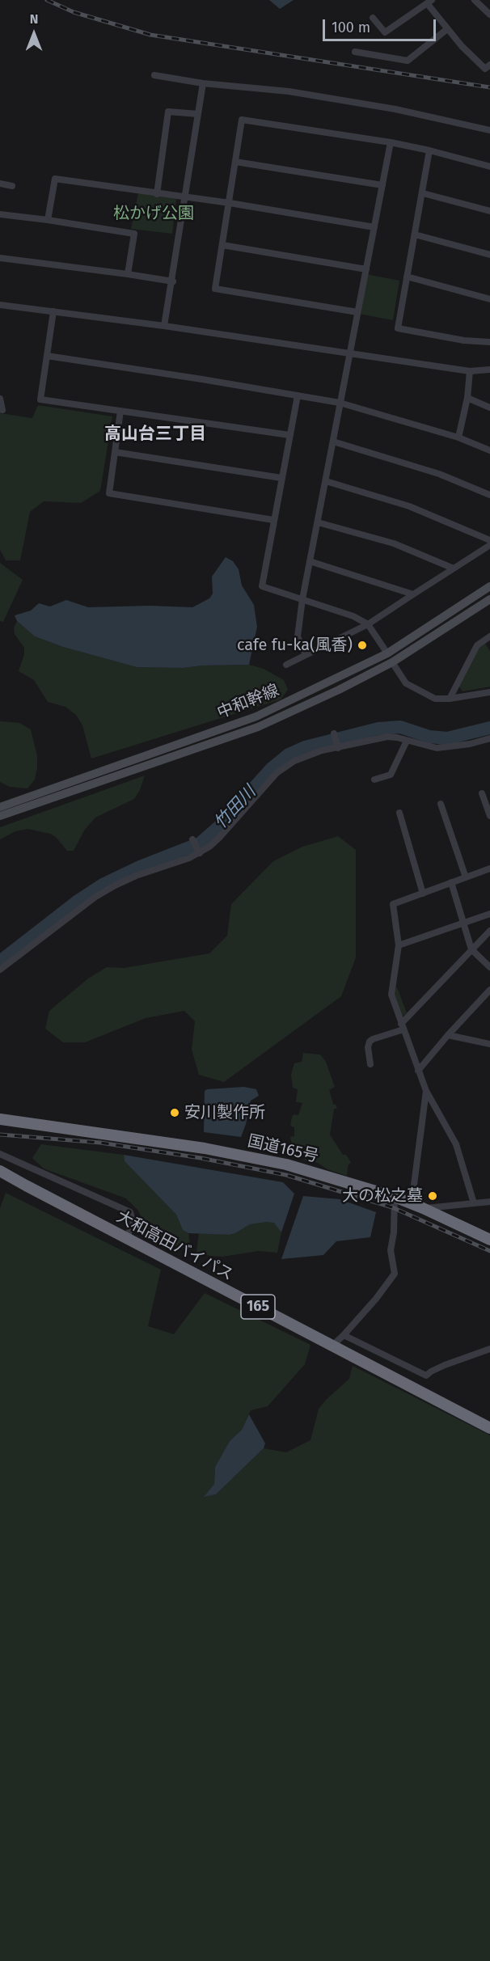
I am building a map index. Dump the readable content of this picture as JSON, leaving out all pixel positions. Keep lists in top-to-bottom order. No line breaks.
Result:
{"streets":{"highway":["国道165号","大和高田バイパス","165"],"main road":["中和幹線"]},"districts":["高山台三丁目"],"water":["竹田川"],"parks":["松かげ公園"],"places":["cafe fu-ka(風香)","安川製作所","大の松之墓"],"scale_bar":"100 m","north":"top"}
